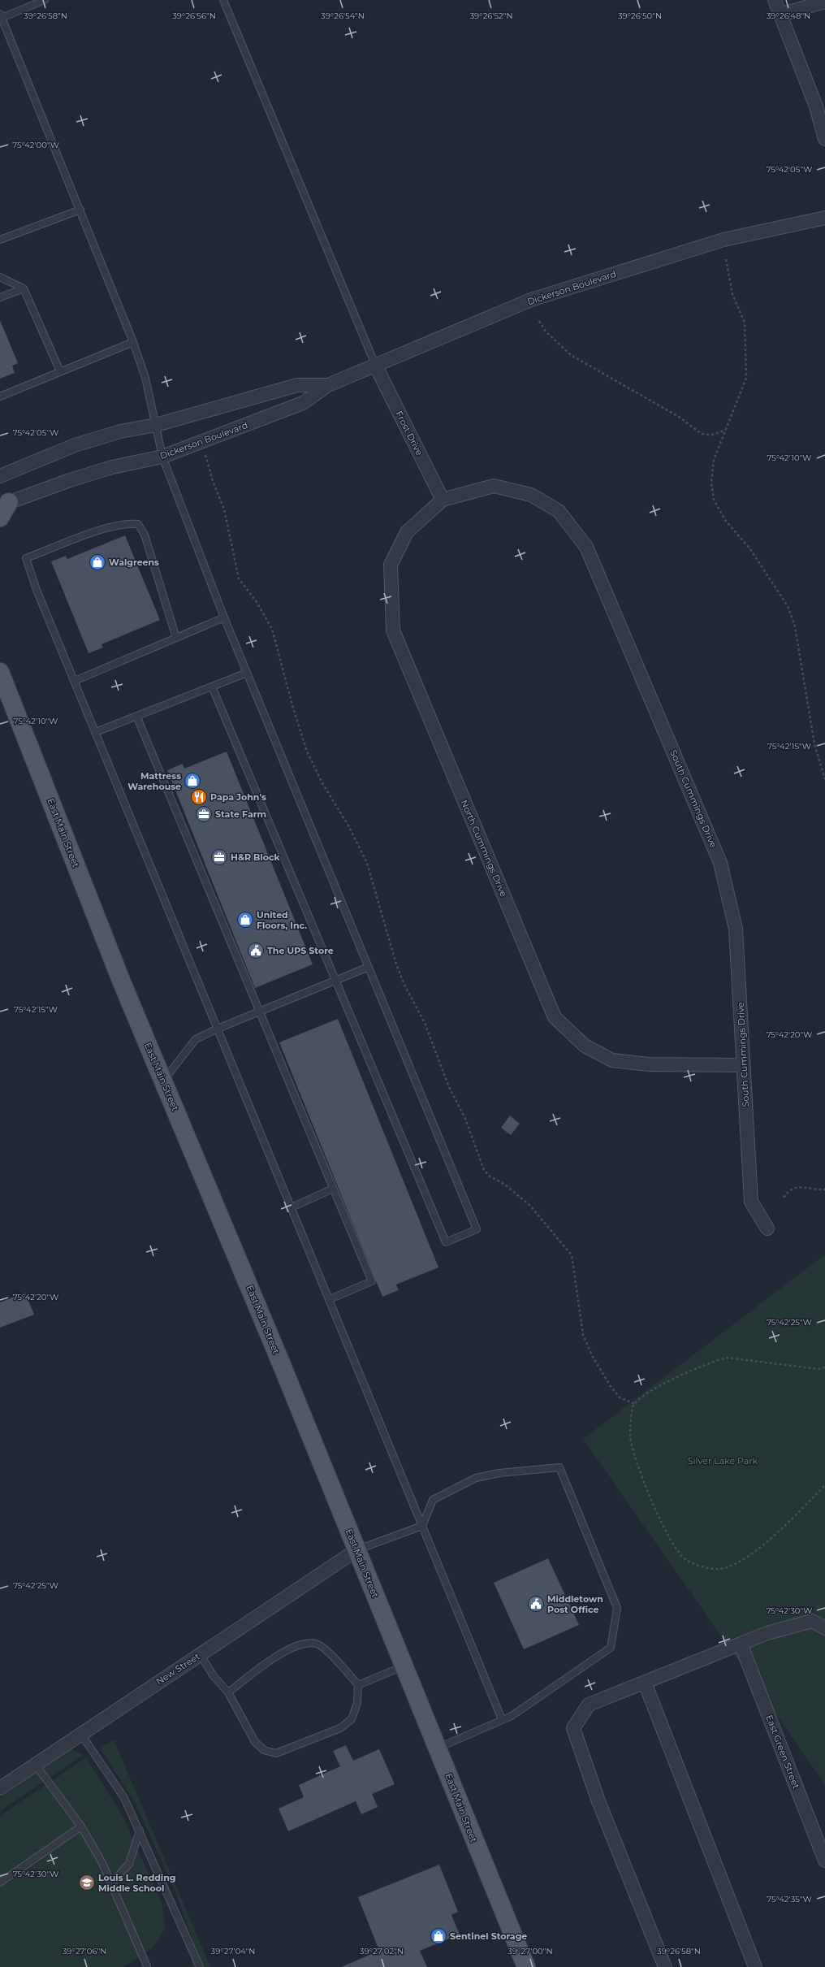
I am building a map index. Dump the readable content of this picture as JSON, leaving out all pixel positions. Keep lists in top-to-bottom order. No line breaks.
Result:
{"streets":{"main road":["East Main Street"],"street":["Dickerson Boulevard","Frost Drive","South Cummings Drive","North Cummings Drive","New Street","East Green Street"]},"crossings":[["Dickerson Boulevard","Frost Drive"],["Frost Drive","South Cummings Drive"],["Frost Drive","North Cummings Drive"],["South Cummings Drive","North Cummings Drive"],["East Main Street","New Street"]],"parks":["Silver Lake Park"],"places":{"shop":["Walgreens","Mattress Warehouse","United Floors, Inc.","Sentinel Storage"],"restaurant":["Papa John's"],"office":["State Farm","H&R Block"],"public building":["The UPS Store","Middletown Post Office"],"school or university":["Louis L. Redding Middle School"]},"coordinates":["39°26'58\"N","39°26'56\"N","39°26'54\"N","39°26'52\"N","39°26'50\"N","39°26'48\"N","75°42'00\"W","75°42'05\"W","75°42'10\"W","75°42'15\"W","75°42'20\"W","75°42'25\"W","75°42'30\"W","75°42'35\"W","39°27'06\"N","39°27'04\"N","39°27'02\"N","39°27'00\"N"]}
